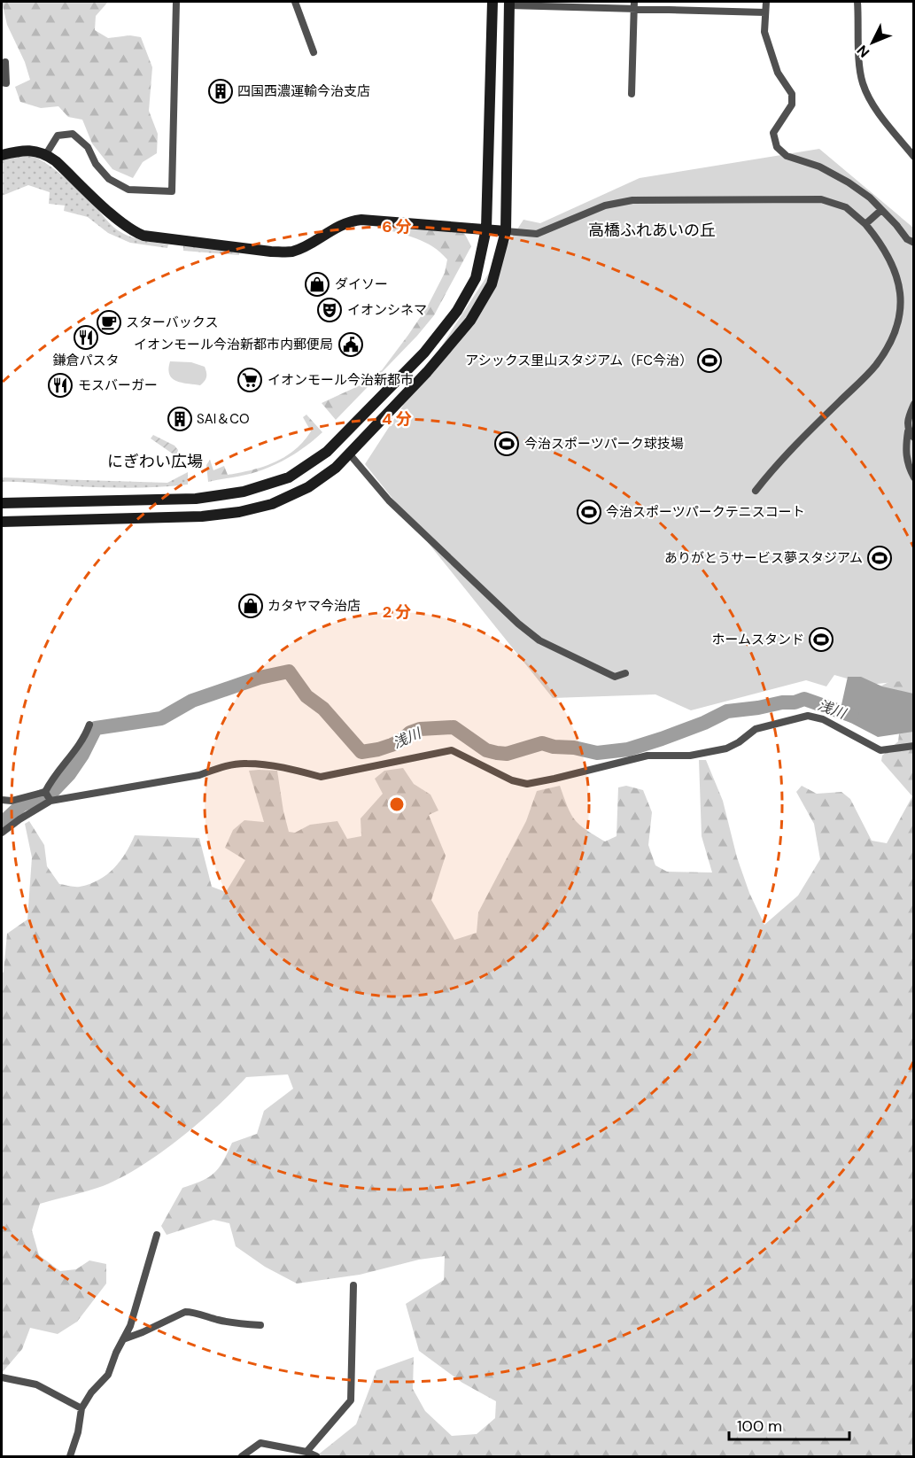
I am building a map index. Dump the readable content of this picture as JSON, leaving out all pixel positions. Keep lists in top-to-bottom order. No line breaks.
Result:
{"districts":["高橋ふれあいの丘","にぎわい広場"],"water":["浅川"],"places":{"building":["四国西濃運輸今治支店","SAI＆CO"],"shop":["ダイソー","カタヤマ今治店"],"theatre":["イオンシネマ"],"cafe":["スターバックス"],"restaurant":["鎌倉パスタ","モスバーガー"],"public building":["イオンモール今治新都市内郵便局"],"sports":["アシックス里山スタジアム（FC今治）","今治スポーツパーク球技場","今治スポーツパークテニスコート","ありがとうサービス夢スタジアム","ホームスタンド"],"supermarket":["イオンモール今治新都市"]},"scale_bar":"100 m","north":"bottom left","rings":["6 分","4 分","2 分"]}
